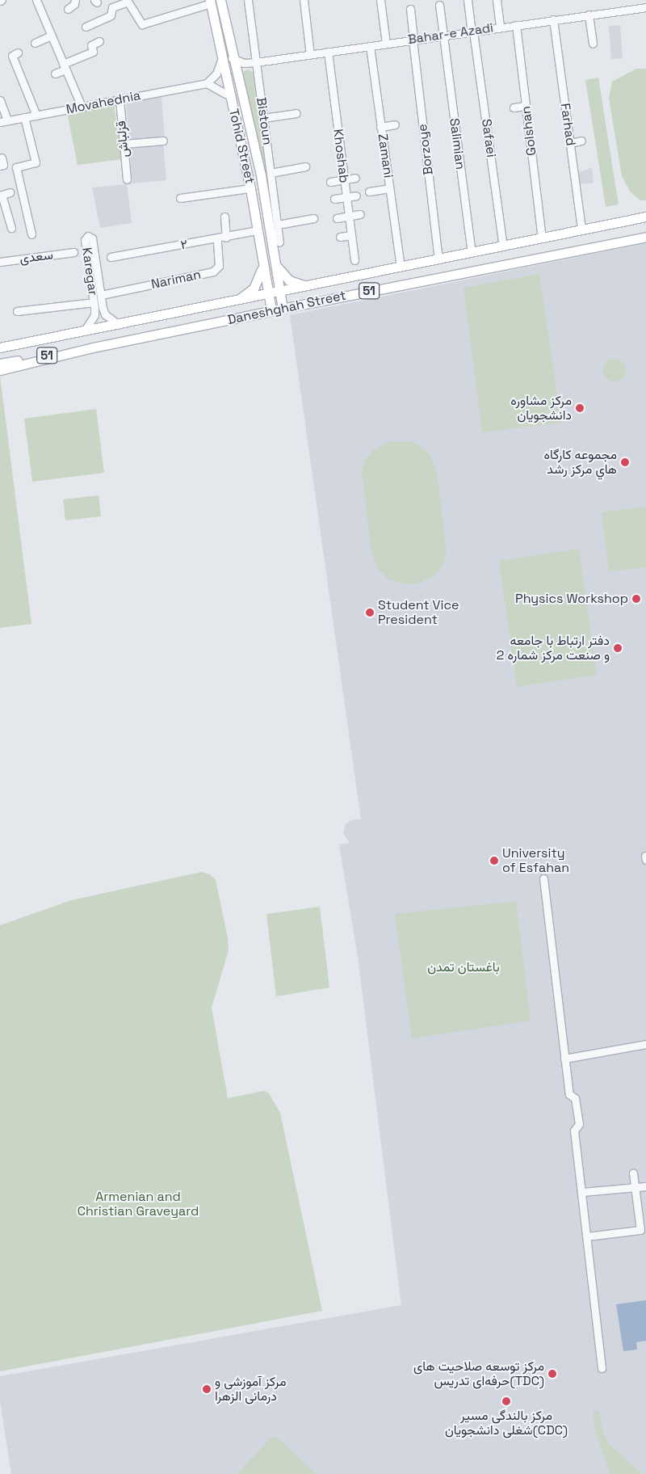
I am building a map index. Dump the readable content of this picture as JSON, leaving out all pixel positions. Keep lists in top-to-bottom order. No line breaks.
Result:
{"streets":{"main road":["Tohid Street","51","Daneshghah Street"],"street":["Bahar-e Azadi","Movahednia","Bistoun","Farhad","Golshan","Safaei","قزلباش","Salimian","Borzoye","Khoshab","Zamani","۲","سعدی","Karegar","Nariman"]},"crossings":[["Bahar-e Azadi","Bistoun"],["Bahar-e Azadi","Farhad"],["Bahar-e Azadi","Golshan"],["Bahar-e Azadi","Safaei"],["Bahar-e Azadi","Salimian"],["Bahar-e Azadi","Tohid Street"],["Bahar-e Azadi","Borzoye"],["Bahar-e Azadi","Khoshab"],["Bahar-e Azadi","Zamani"],["Movahednia","قزلباش"],["Farhad","Daneshghah Street"],["Golshan","Daneshghah Street"],["Safaei","Daneshghah Street"],["Salimian","Daneshghah Street"],["Tohid Street","۲"],["Tohid Street","51"],["Tohid Street","Daneshghah Street"],["Borzoye","Daneshghah Street"],["Zamani","Daneshghah Street"],["۲","Nariman"],["Karegar","51"],["Karegar","Daneshghah Street"],["51","Daneshghah Street"]],"parks":["باغستان تمدن","Armenian and Christian Graveyard"],"places":["مرکز مشاوره دانشجویان","مجموعه کارگاه هاي مرکز رشد","Physics Workshop","Student Vice President","دفتر ارتباط با جامعه و صنعت مرکز شماره 2","University of Esfahan","مرکز توسعه صلاحیت های حرفه‌ای تدریس(TDC)","مرکز آموزشی و درمانی الزهرا","مرکز بالندگی مسیر شغلی دانشجویان(CDC)"]}
